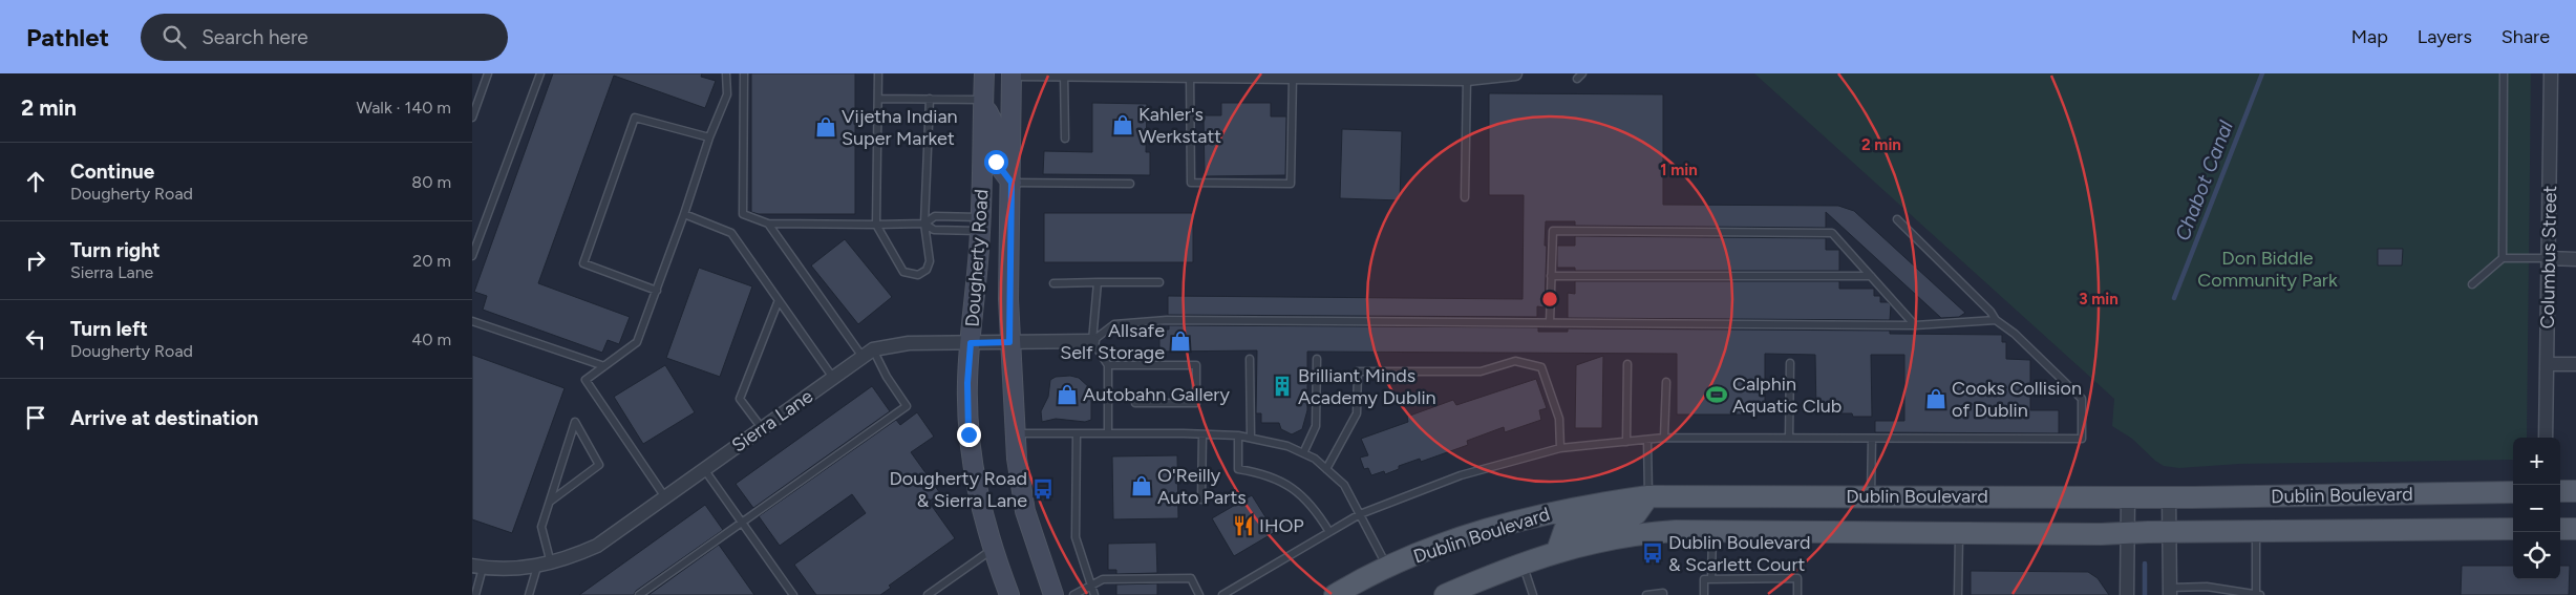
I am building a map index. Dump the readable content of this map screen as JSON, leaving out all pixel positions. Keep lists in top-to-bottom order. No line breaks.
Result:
{"streets":{"main road":["Dougherty Road","Dublin Boulevard"],"street":["Columbus Street","Sierra Lane"]},"crossings":[["Dougherty Road","Sierra Lane"]],"water":["Chabot Canal"],"parks":["Don Biddle Community Park"],"places":{"shop":["Kahler's Werkstatt","Vijetha Indian Super Market","Allsafe Self Storage","Autobahn Gallery","Cooks Collision of Dublin","O'Reilly Auto Parts"],"building":["Brilliant Minds Academy Dublin"],"sports":["Calphin Aquatic Club"],"bus stop":["Dougherty Road & Sierra Lane","Dublin Boulevard & Scarlett Court"],"restaurant":["IHOP"]},"page":{"header":"Pathlet","search":"Search here","nav":["Map","Layers","Share"],"heading":["2 min","Walk · 140 m"],"list":[["Continue","Dougherty Road","80 m"],["Turn right","Sierra Lane","20 m"],["Turn left","Dougherty Road","40 m"],"Arrive at destination"],"map_buttons":["+","−"]},"rings":["2 min","1 min","3 min"]}
